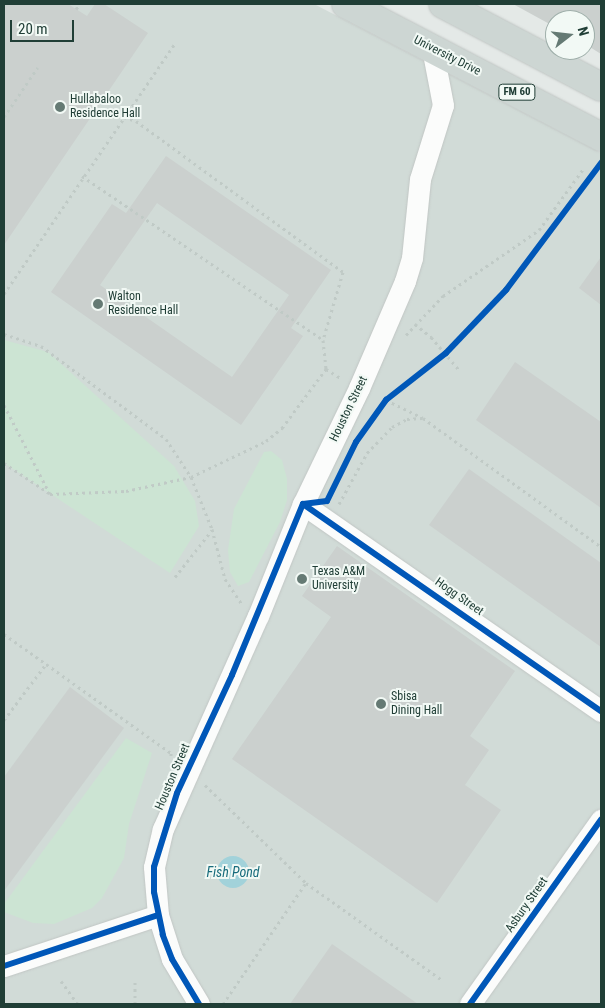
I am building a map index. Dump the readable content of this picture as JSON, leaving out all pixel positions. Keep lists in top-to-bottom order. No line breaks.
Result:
{"streets":{"main road":["University Drive","FM 60"],"street":["Houston Street","Hogg Street","Asbury Street"]},"crossings":[["University Drive","Houston Street"],["Houston Street","Hogg Street"]],"water":["Fish Pond"],"places":["Hullabaloo Residence Hall","Walton Residence Hall","Texas A&M University","Sbisa Dining Hall"],"scale_bar":"20 m","north":"right"}
